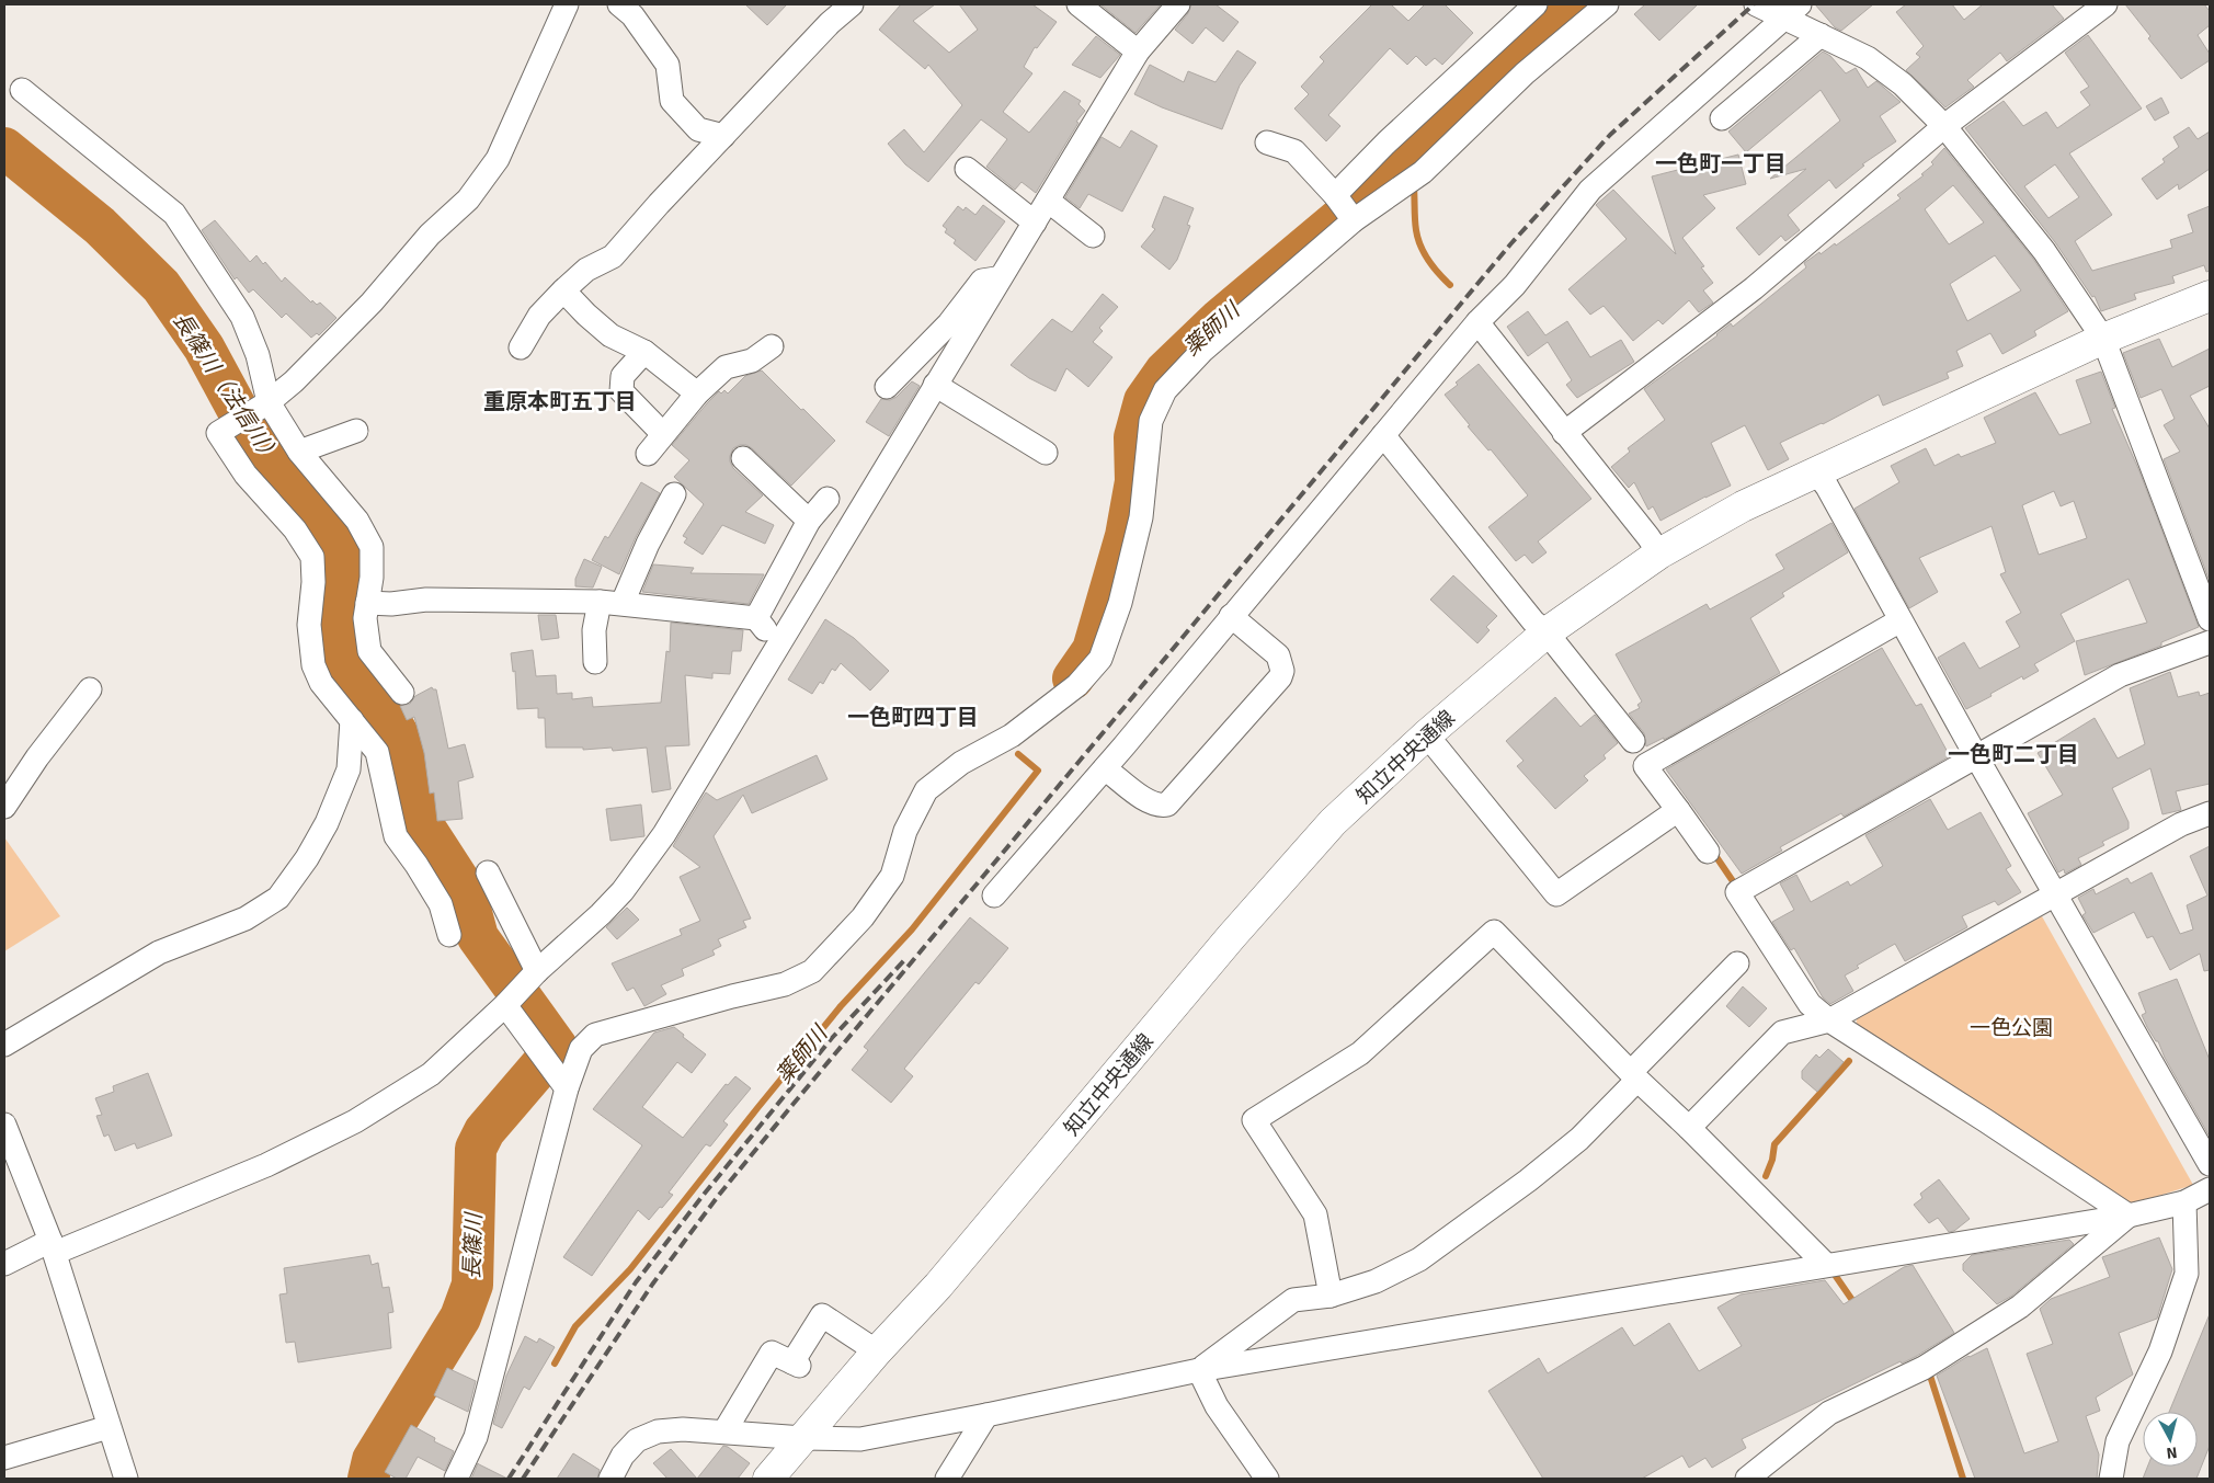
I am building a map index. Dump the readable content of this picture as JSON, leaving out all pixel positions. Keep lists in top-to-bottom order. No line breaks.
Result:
{"streets":{"street":["知立中央通線"]},"districts":["一色町一丁目","重原本町五丁目","一色町四丁目","一色町二丁目"],"water":["薬師川","長篠川（法信川）","長篠川"],"parks":["一色公園"],"north":"bottom"}
